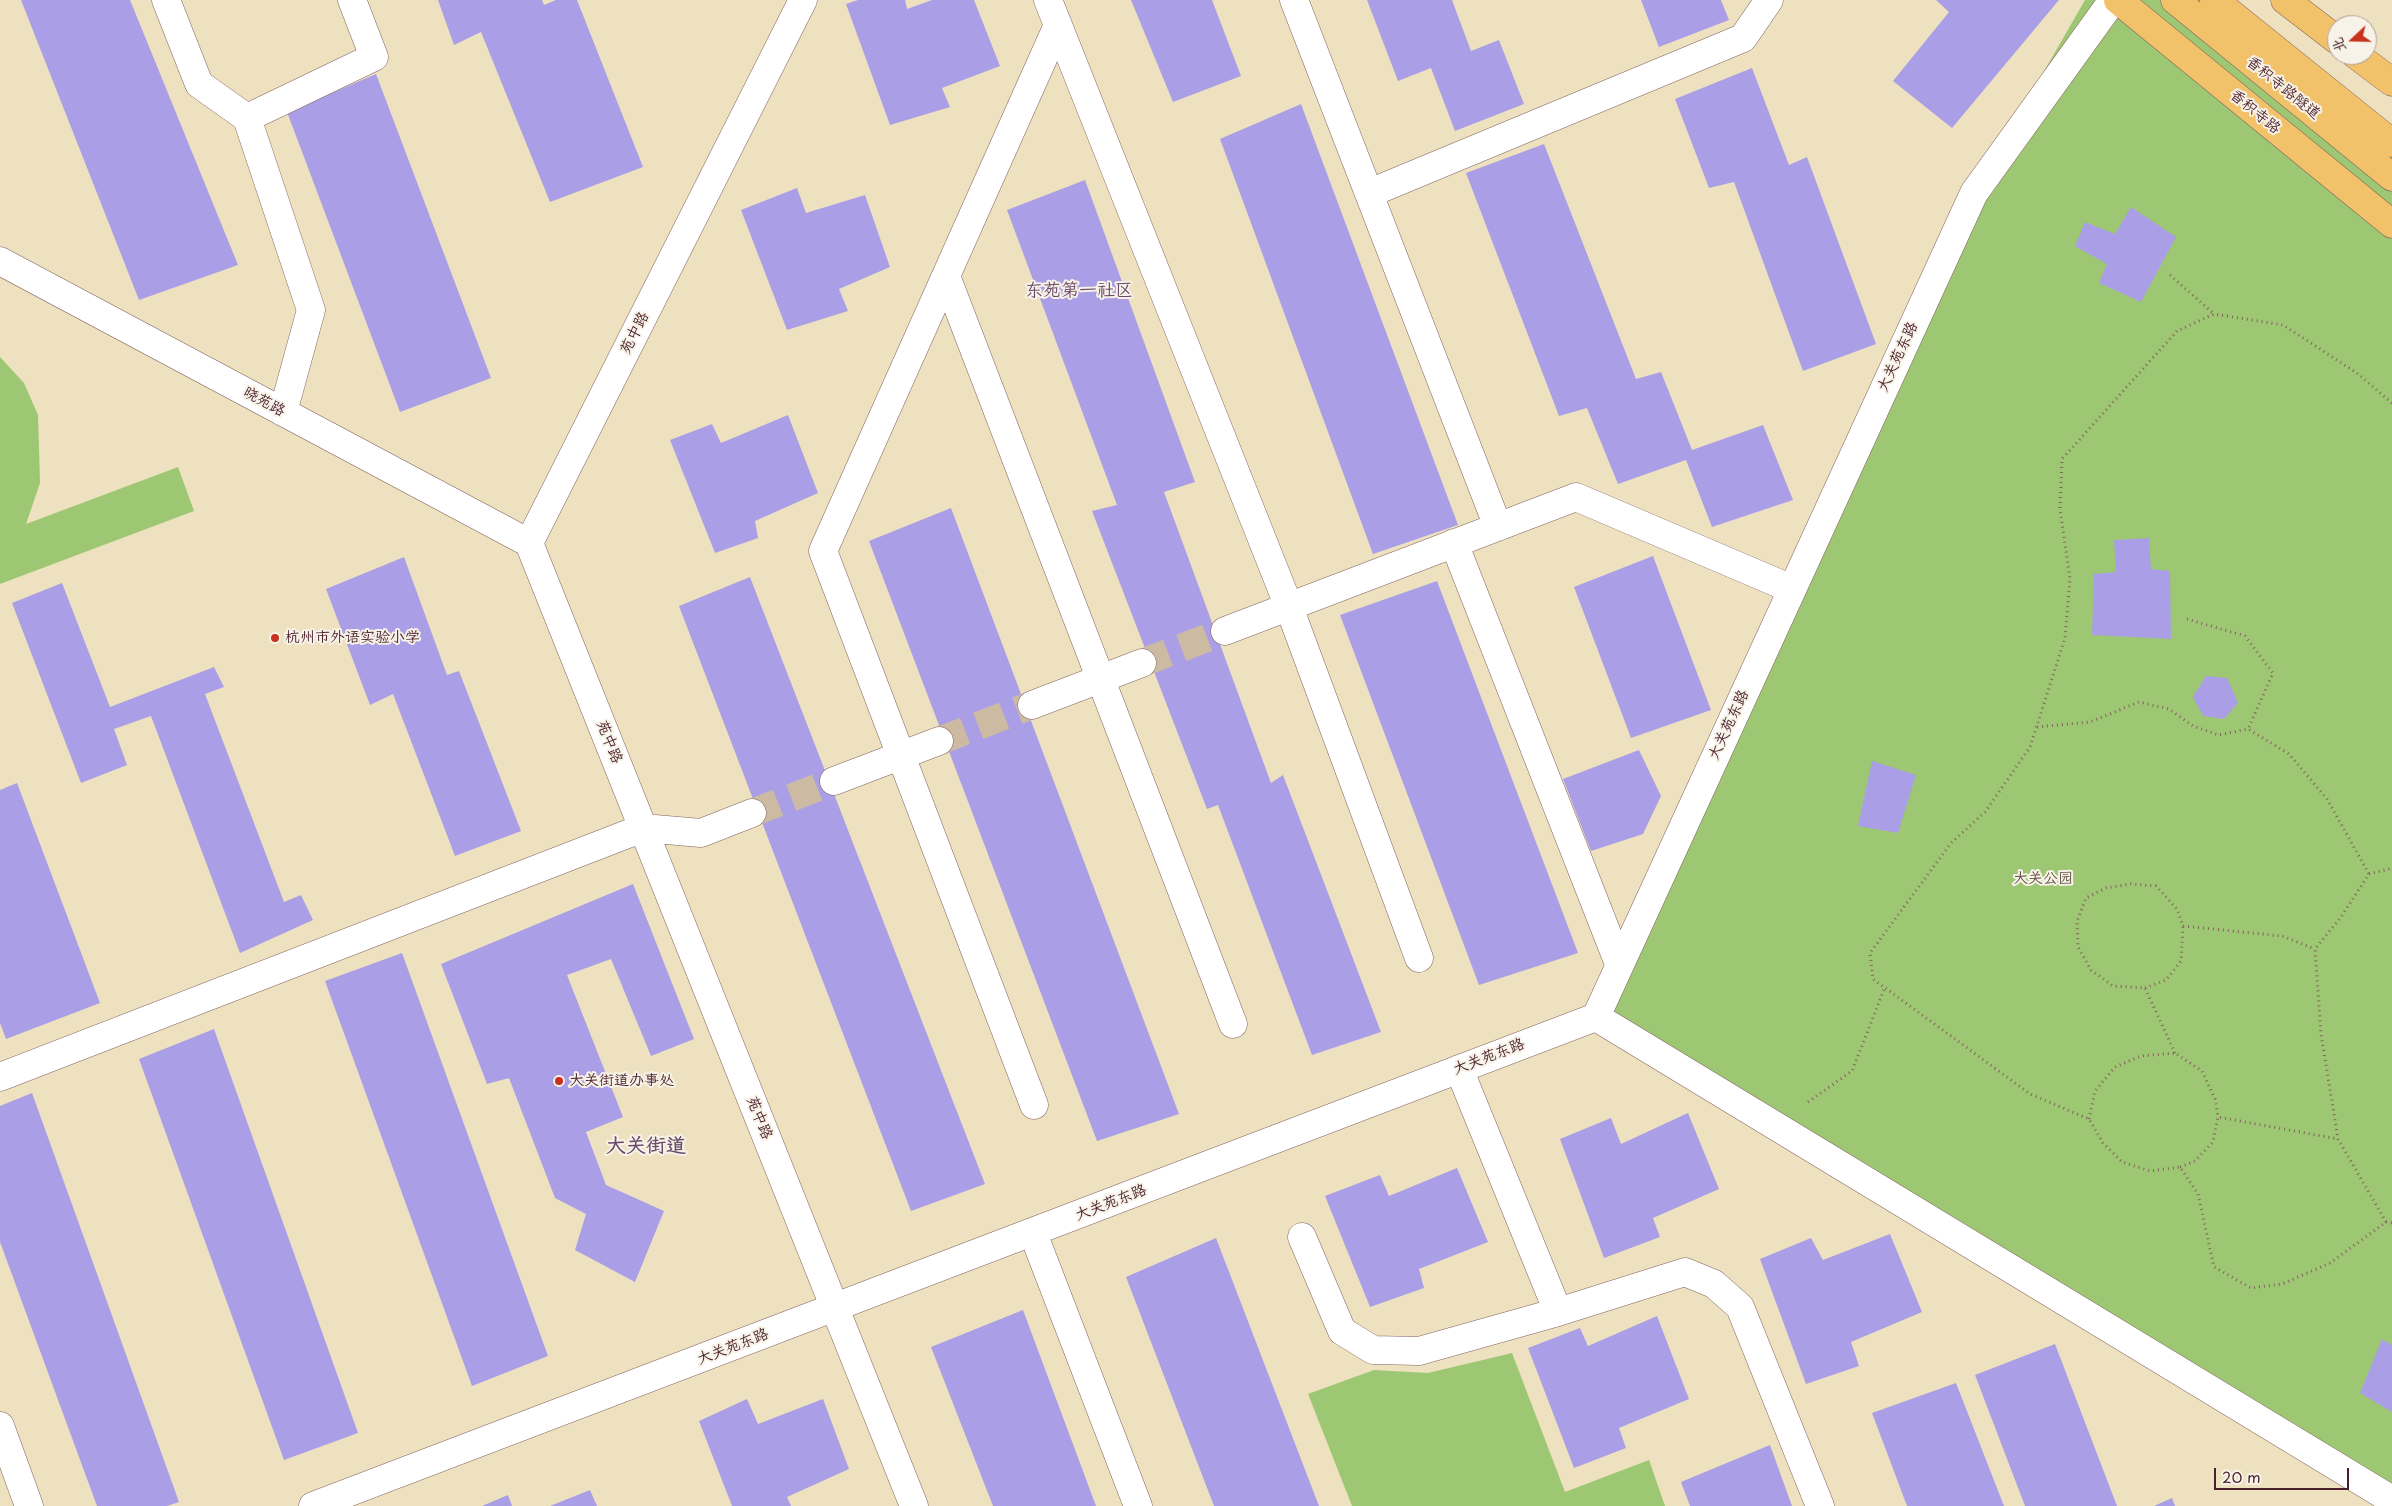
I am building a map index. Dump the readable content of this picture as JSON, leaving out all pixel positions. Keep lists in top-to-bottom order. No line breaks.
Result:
{"streets":{"main road":["香积寺路隧道","香积寺路"],"street":["苑中路","大关苑东路","晓苑路"]},"crossings":[["苑中路","大关苑东路"],["苑中路","晓苑路"]],"districts":["东苑第一社区","大关街道"],"parks":["大关公园"],"places":["杭州市外语实验小学","大关街道办事处"],"scale_bar":"20 m","north":"left"}
